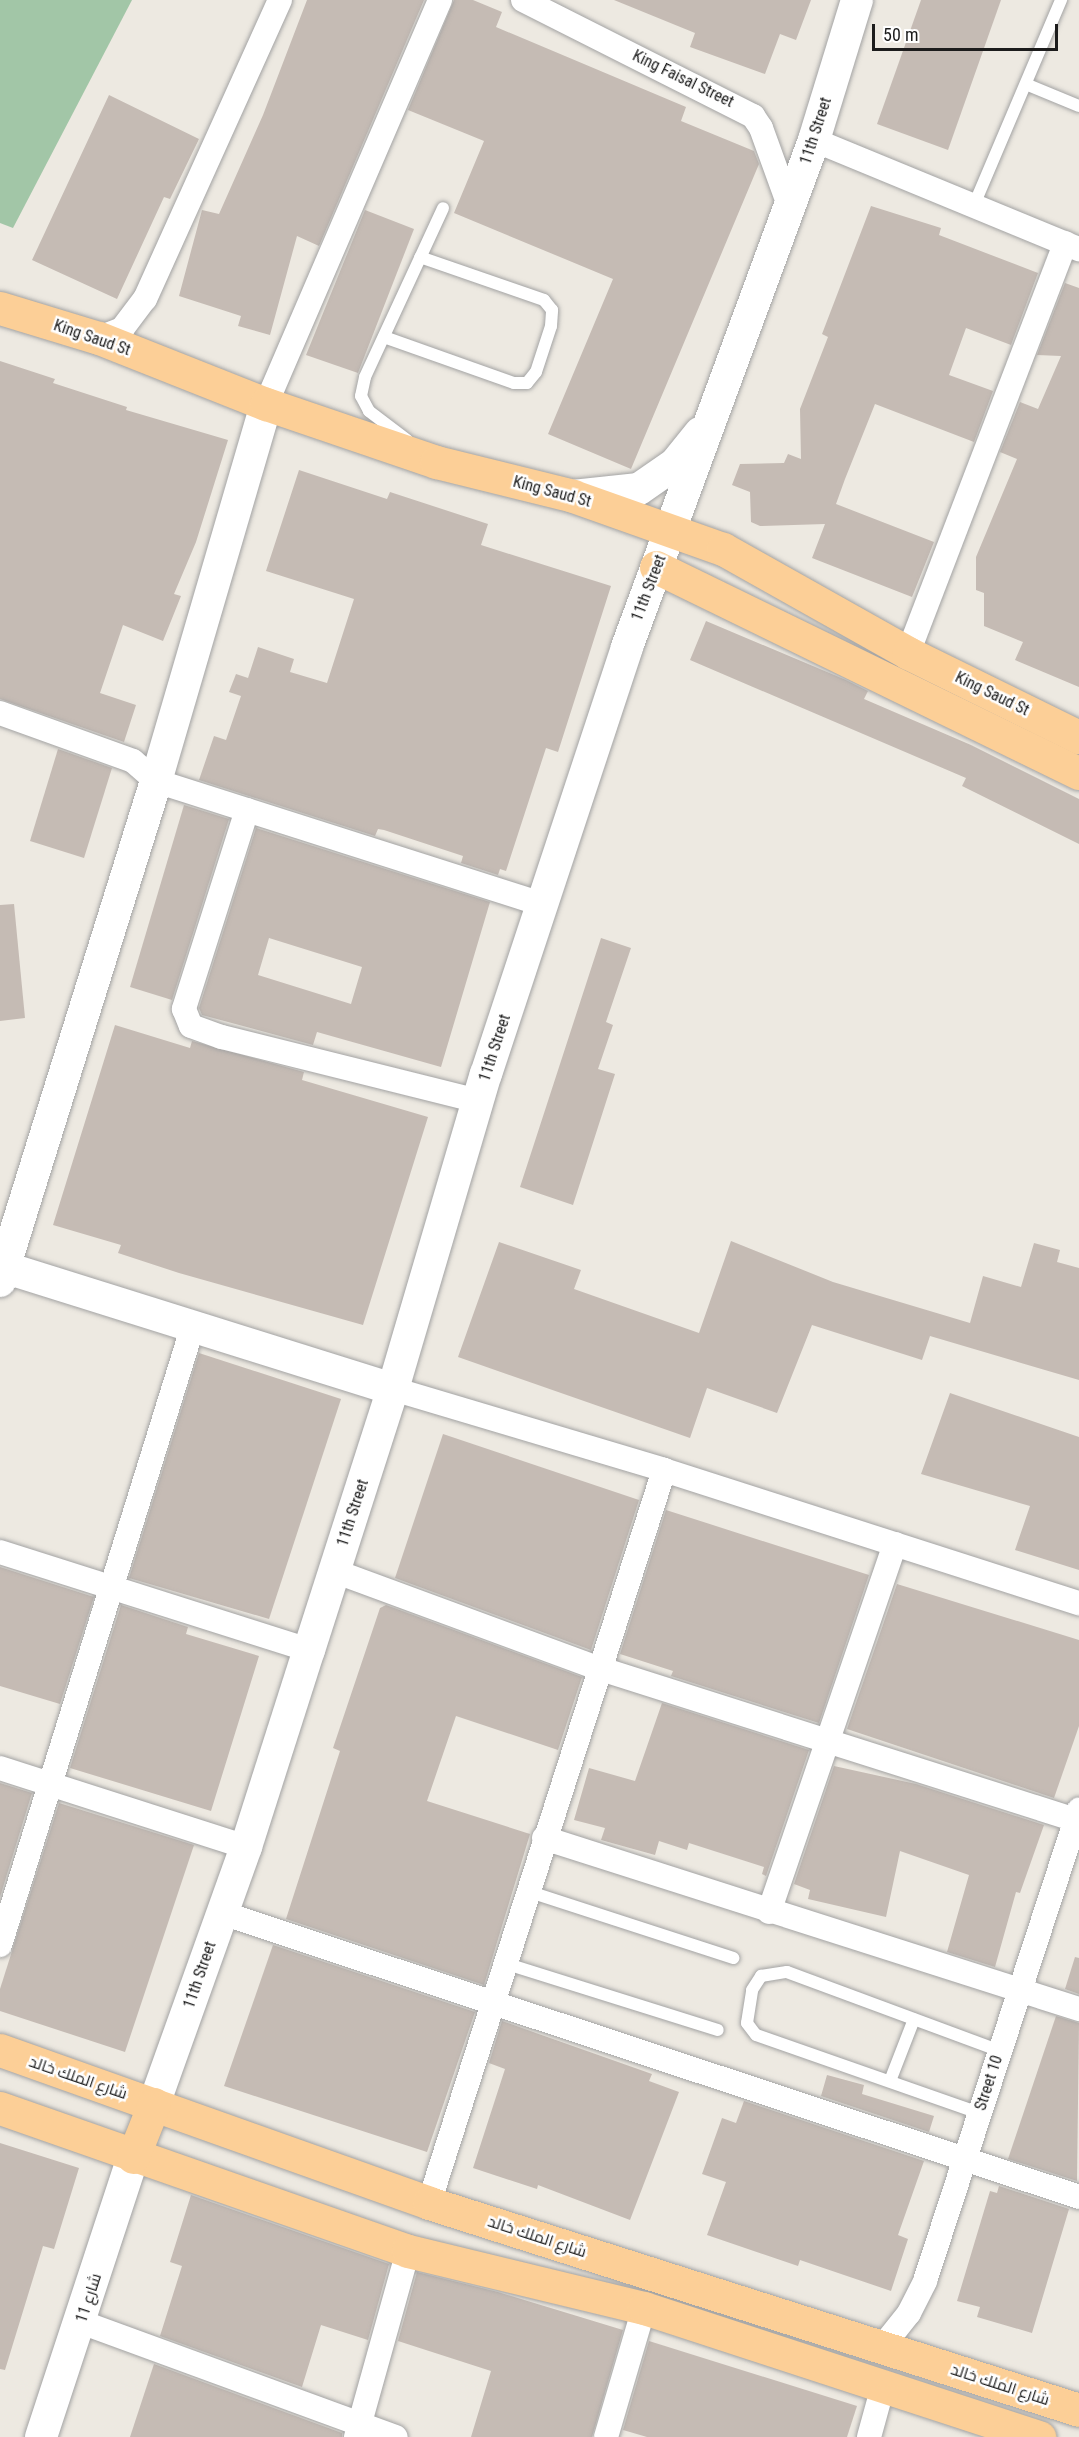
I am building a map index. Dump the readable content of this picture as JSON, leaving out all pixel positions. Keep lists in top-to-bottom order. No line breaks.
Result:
{"streets":{"main road":["King Saud St","شارع الملك خالد"],"street":["King Faisal Street","11th Street","Street 10","شارع 11"]},"crossings":[["King Faisal Street","11th Street"],["11th Street","King Saud St"],["11th Street","شارع الملك خالد"],["شارع الملك خالد","Street 10"]],"scale_bar":"50 m"}
